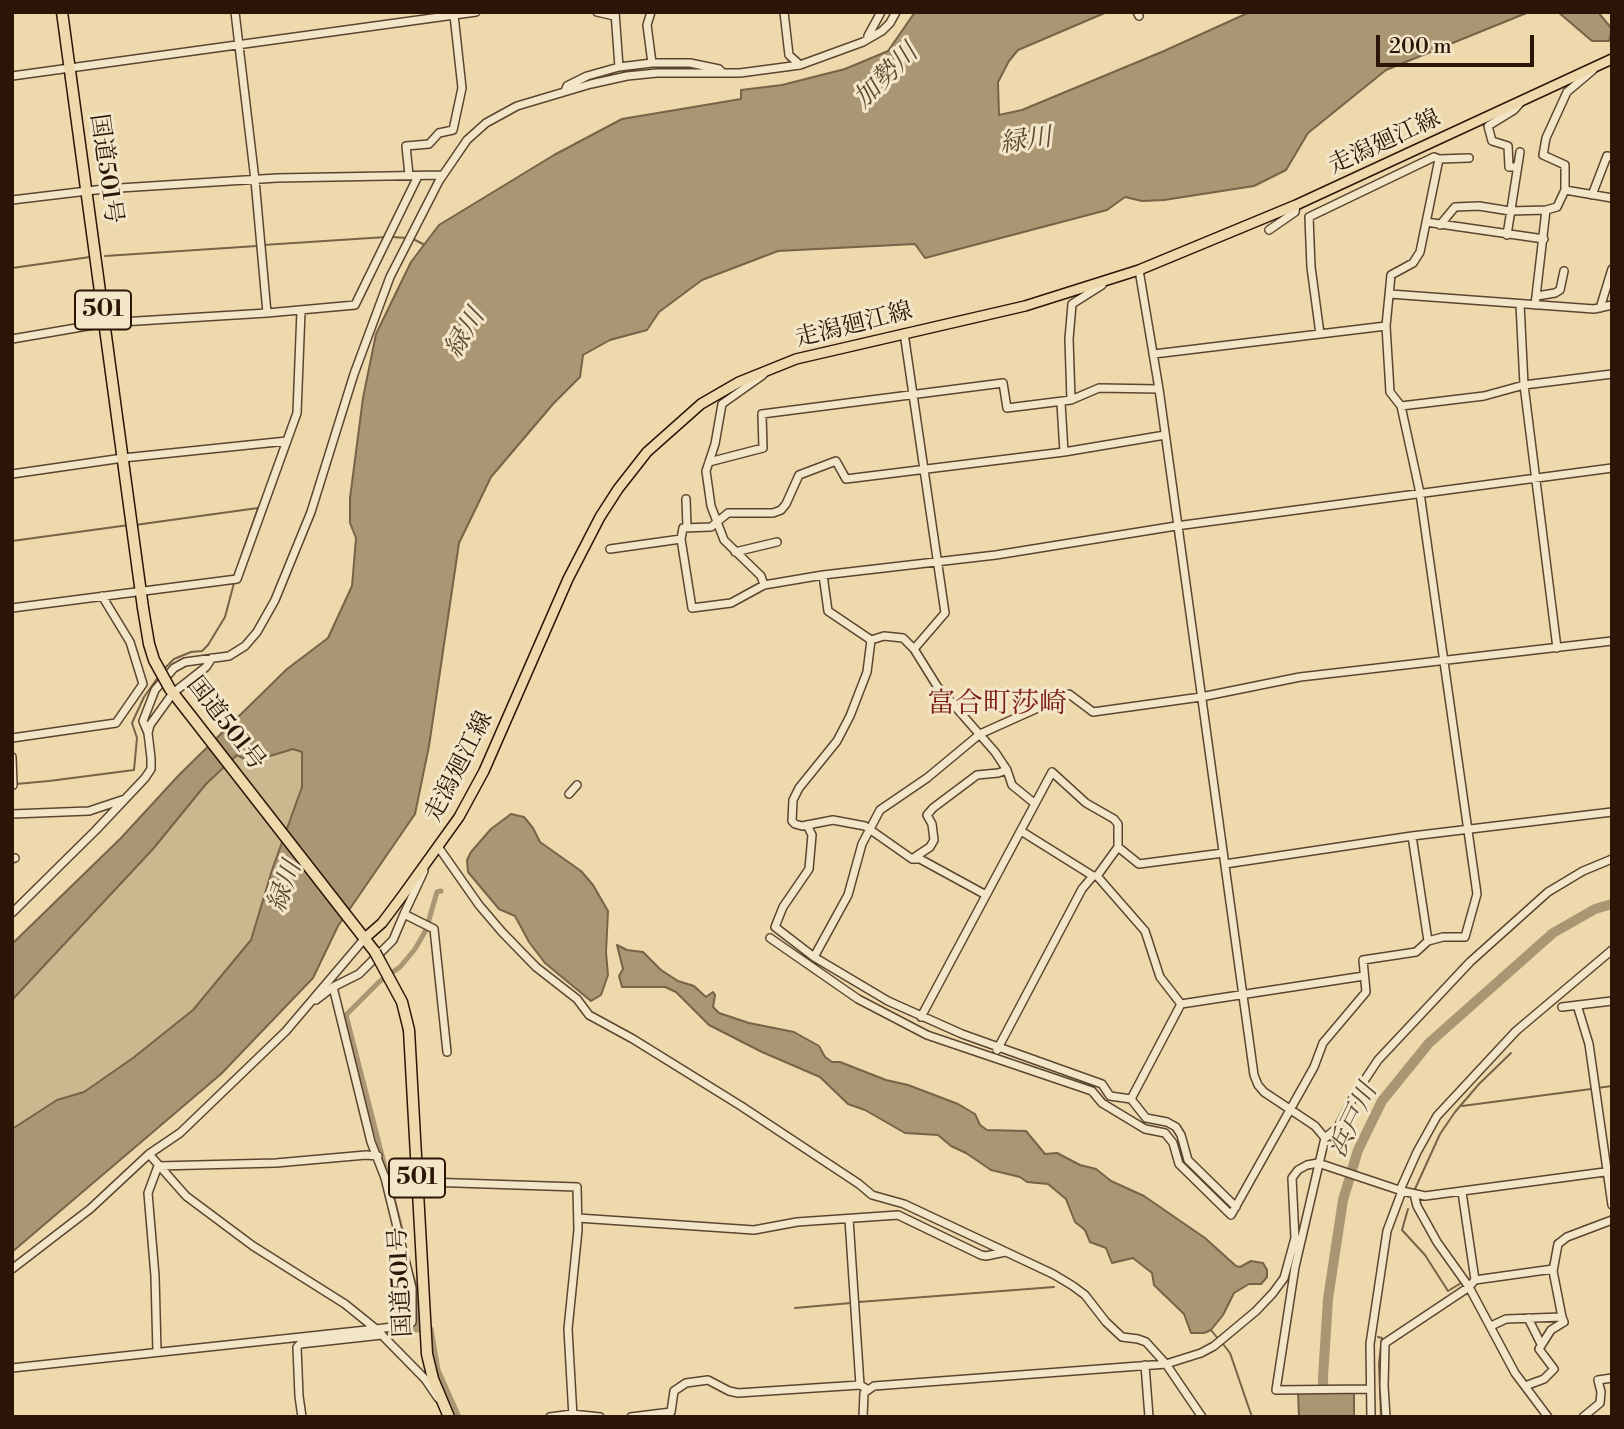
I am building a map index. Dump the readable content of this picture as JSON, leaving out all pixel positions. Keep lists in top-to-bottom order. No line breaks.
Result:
{"streets":{"highway":["国道501号","501"],"main road":["走潟廻江線"]},"crossings":[["走潟廻江線","国道501号"]],"districts":["富合町莎崎"],"water":["加勢川","緑川","浜戸川"],"scale_bar":"200 m"}
